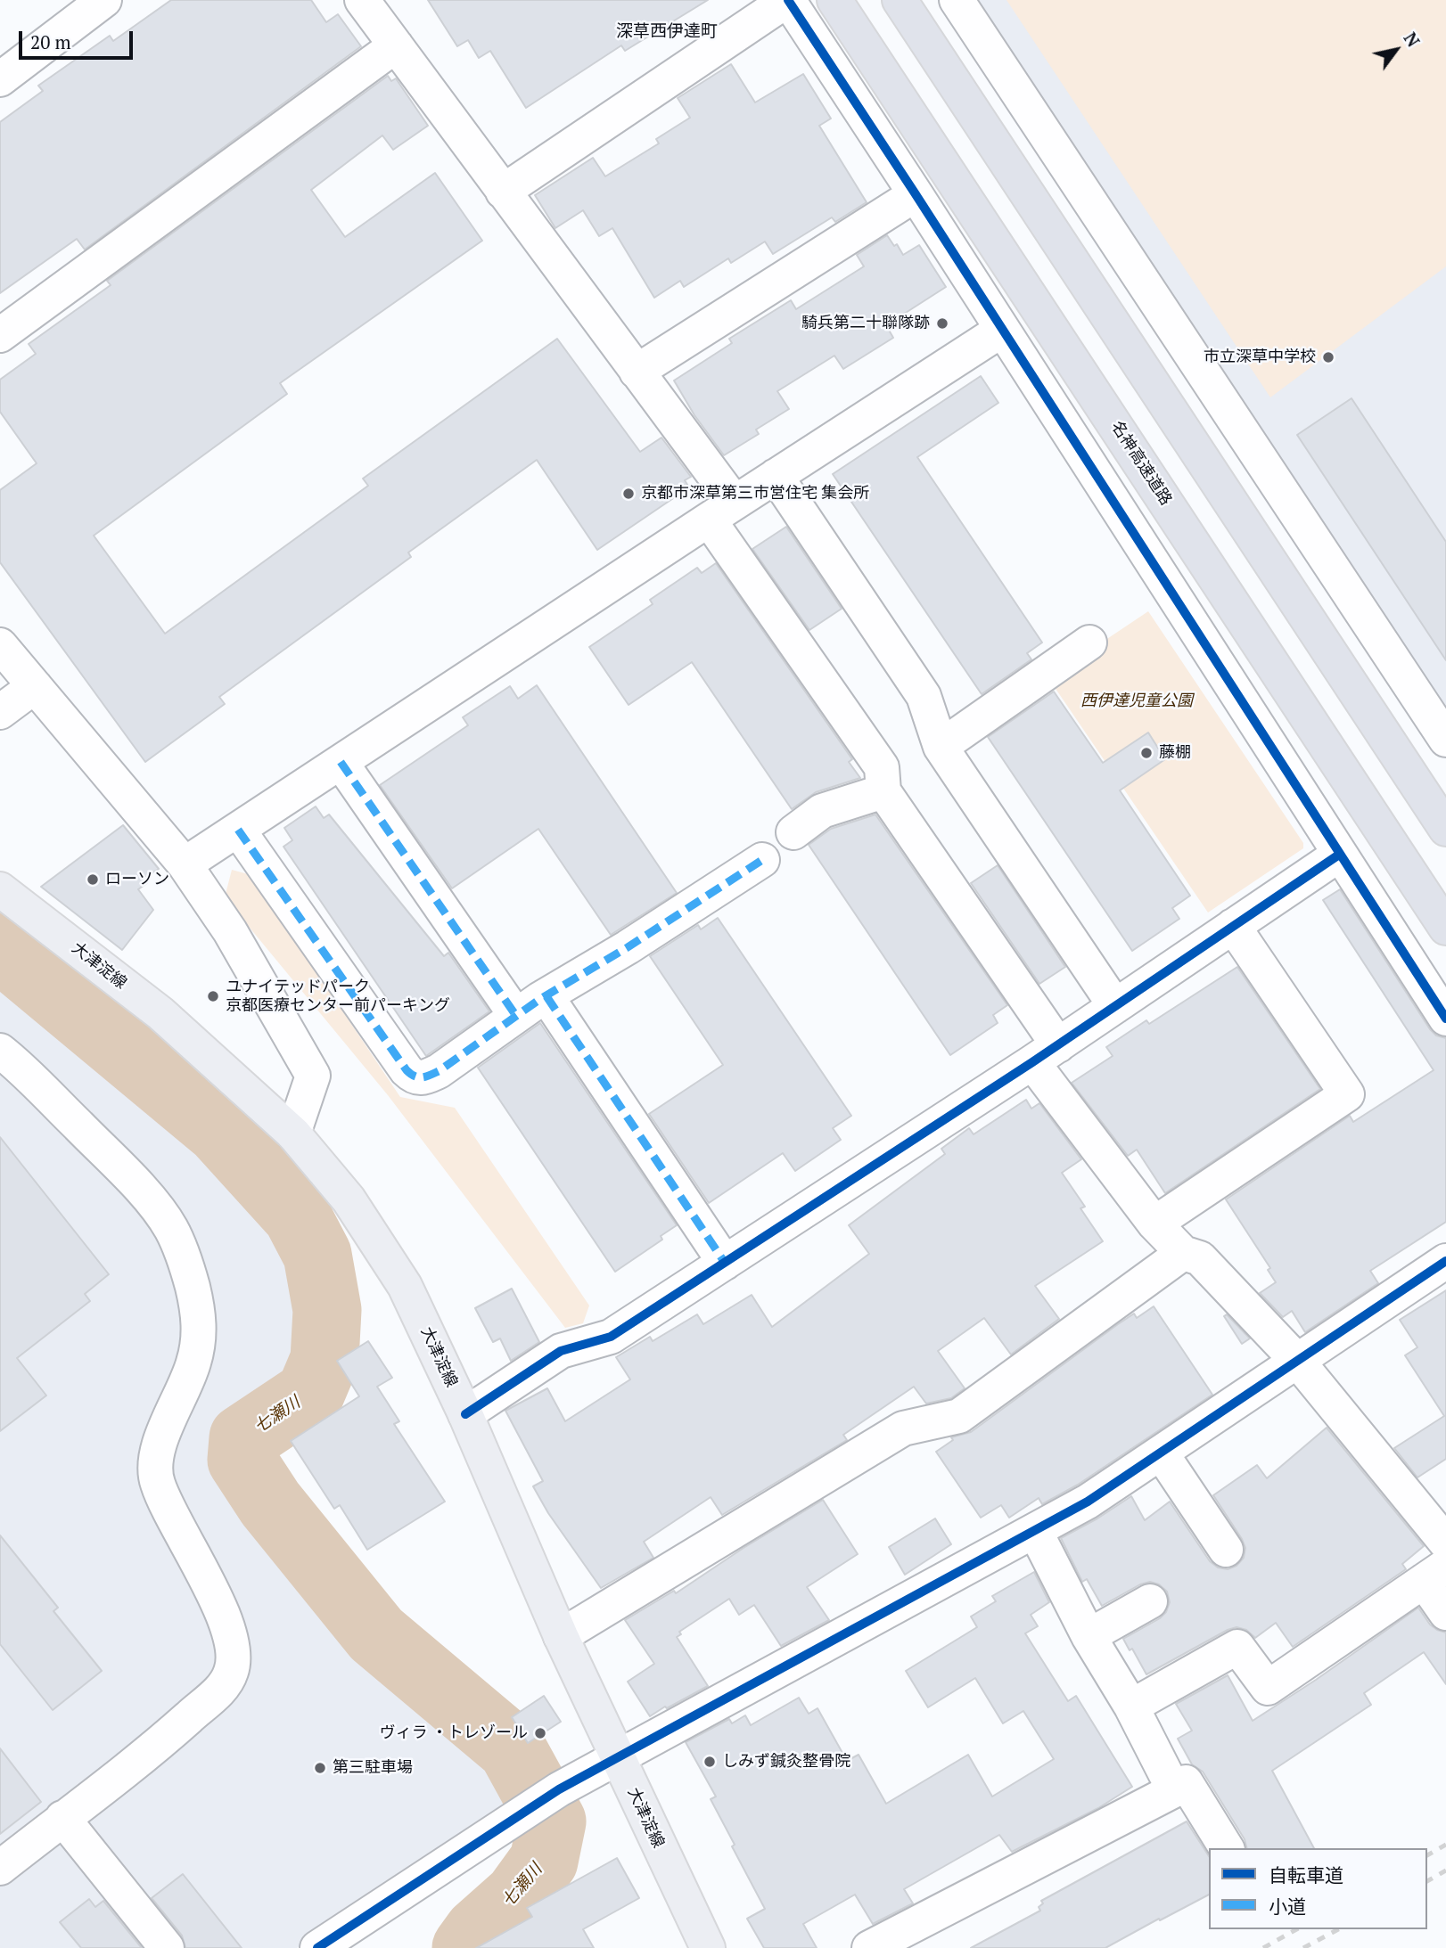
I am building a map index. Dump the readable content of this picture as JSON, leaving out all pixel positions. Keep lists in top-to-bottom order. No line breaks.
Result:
{"streets":{"highway":["名神高速道路"],"main road":["大津淀線"]},"districts":["深草西伊達町"],"water":["七瀬川"],"parks":["西伊達児童公園"],"places":["騎兵第二十聯隊跡","市立深草中学校","京都市深草第三市営住宅 集会所","藤棚","ローソン","ユナイテッドパーク 京都医療センター前パーキング","ヴィラ ・トレゾール","しみず鍼灸整骨院","第三駐車場"],"legend":["自転車道","小道"],"scale_bar":"20 m","north":"top right"}
